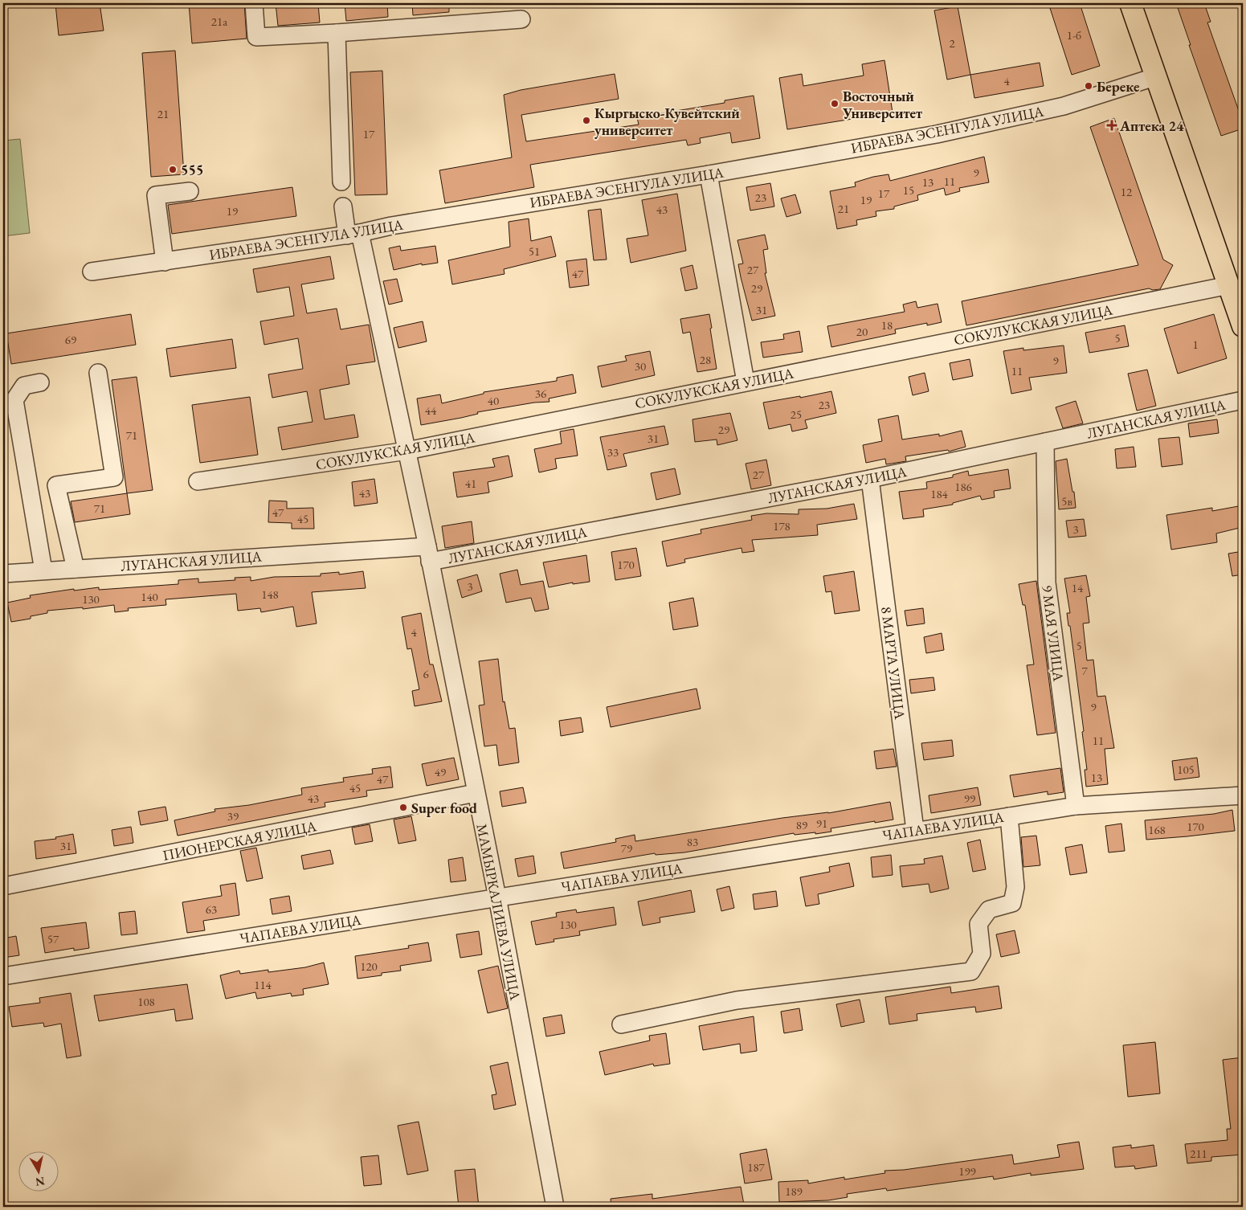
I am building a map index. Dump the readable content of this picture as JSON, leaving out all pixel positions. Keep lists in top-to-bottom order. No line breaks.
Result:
{"streets":{"street":["ИБРАЕВА ЭСЕНГУЛА УЛИЦА","СОКУЛУКСКАЯ УЛИЦА","ЛУГАНСКАЯ УЛИЦА","9 МАЯ УЛИЦА","8 МАРТА УЛИЦА","ЧАПАЕВА УЛИЦА","ПИОНЕРСКАЯ УЛИЦА","МАМЫРКАЛИЕВА УЛИЦА"]},"crossings":[["ИБРАЕВА ЭСЕНГУЛА УЛИЦА","МАМЫРКАЛИЕВА УЛИЦА"],["СОКУЛУКСКАЯ УЛИЦА","МАМЫРКАЛИЕВА УЛИЦА"],["ЛУГАНСКАЯ УЛИЦА","9 МАЯ УЛИЦА"],["ЛУГАНСКАЯ УЛИЦА","8 МАРТА УЛИЦА"],["ЛУГАНСКАЯ УЛИЦА","МАМЫРКАЛИЕВА УЛИЦА"],["9 МАЯ УЛИЦА","ЧАПАЕВА УЛИЦА"],["8 МАРТА УЛИЦА","ЧАПАЕВА УЛИЦА"],["ЧАПАЕВА УЛИЦА","МАМЫРКАЛИЕВА УЛИЦА"],["ПИОНЕРСКАЯ УЛИЦА","МАМЫРКАЛИЕВА УЛИЦА"]],"places":{"other":["Береке","Восточный Университет","Кыргыско-Кувейтский университет","555","Super food"],"health":["Аптека 24"]},"house_numbers":["21а","1-б","2","4","21","17","9","11","13","15","12","17","23","19","21","43","19","51","27","47","29","31","18","20","5","69","1","28","9","30","11","36","40","23","44","25","29","71","31","33","27","41","186","43","184","5в","71","47","45","178","3","170","3","14","148","140","130","4","5","7","6","9","11","105","49","13","47","45","43","99","39","91","89","170","168","83","31","79","63","130","57","120","114","108","211","187","199","189"],"north":"bottom"}
